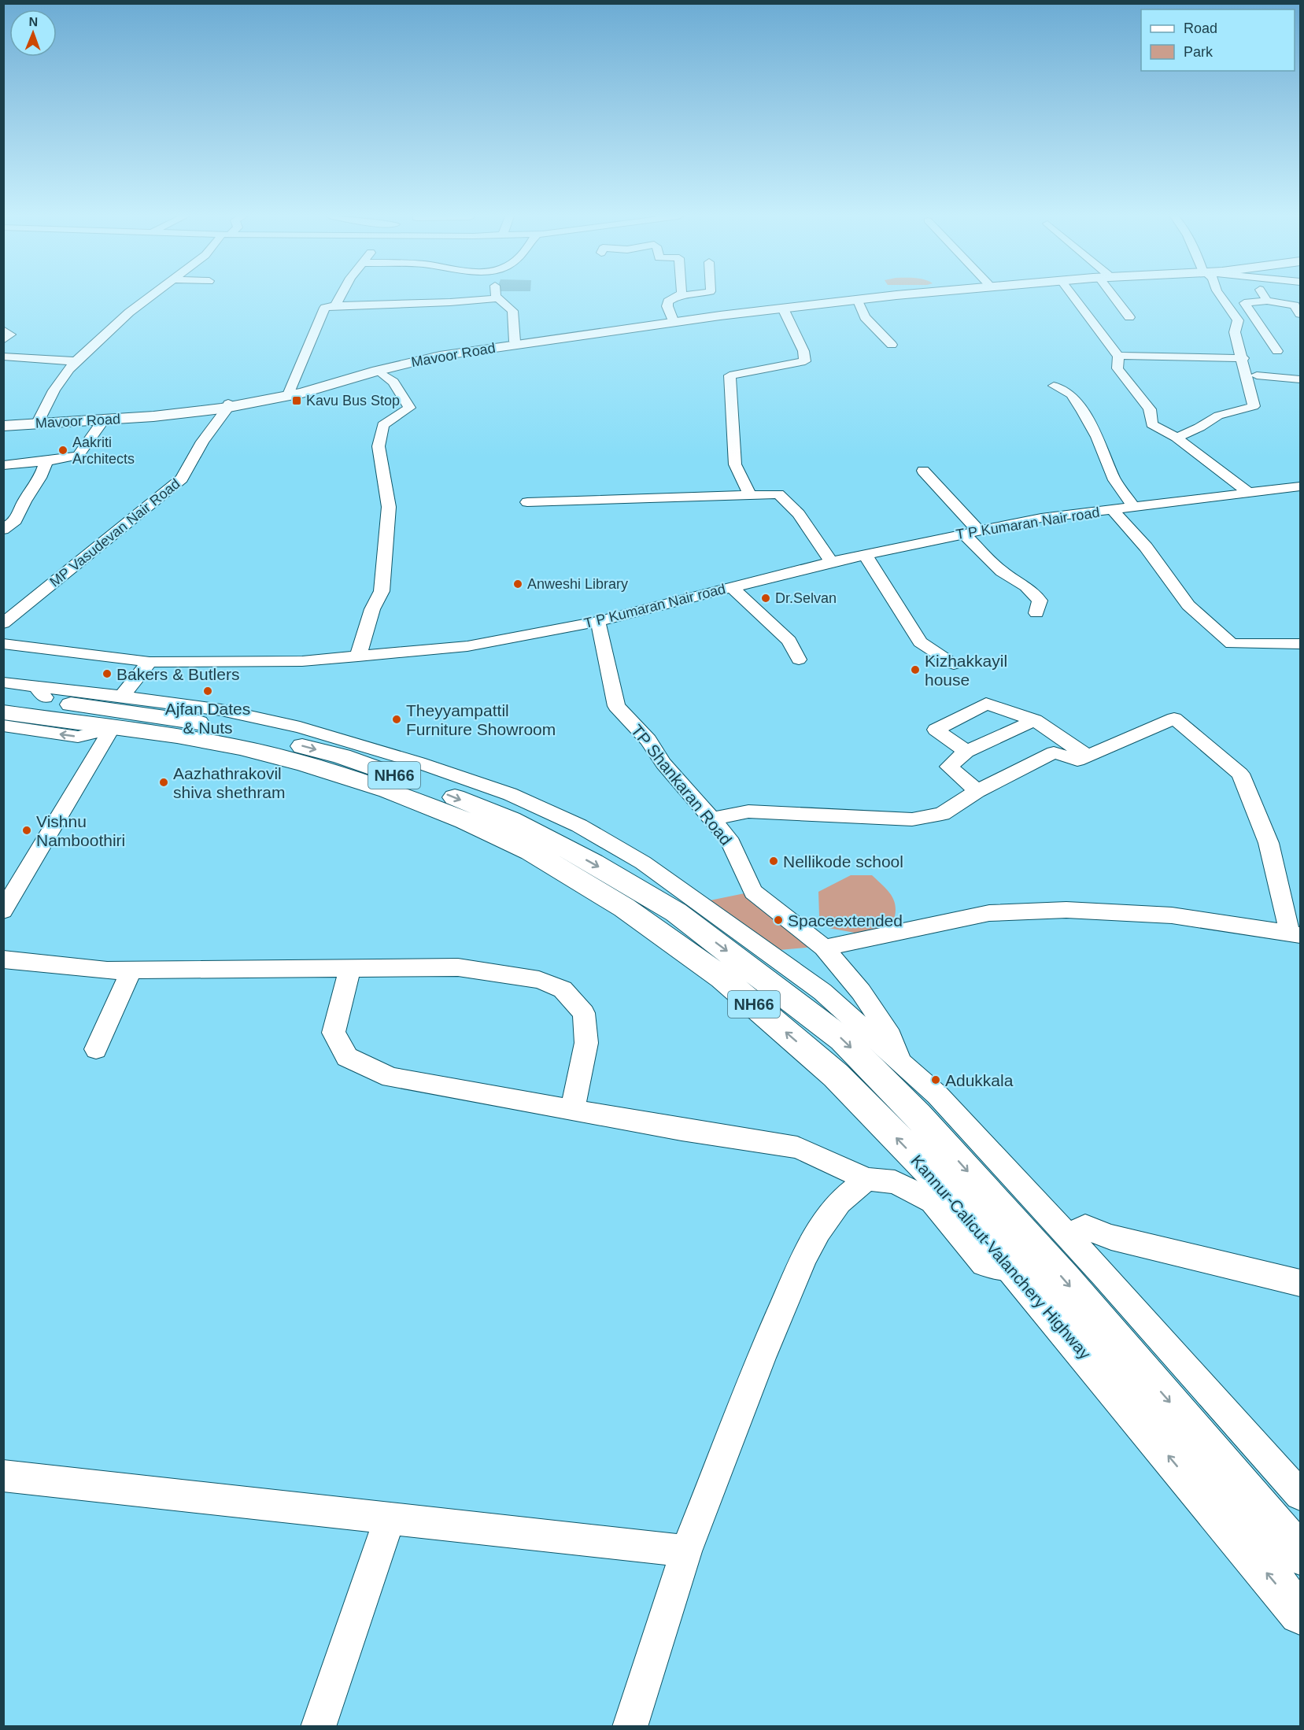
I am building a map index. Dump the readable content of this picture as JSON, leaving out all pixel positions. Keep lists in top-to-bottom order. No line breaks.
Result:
{"streets":{"main road":["Mavoor Road","NH66","Kannur-Calicut-Valanchery Highway"],"street":["T P Kumaran Nair road","MP Vasudevan Nair Road","TP Shankaran Road"]},"crossings":[["Mavoor Road","MP Vasudevan Nair Road"],["T P Kumaran Nair road","TP Shankaran Road"]],"places":{"transit":["Kavu Bus Stop"],"other":["Aakriti Architects","Anweshi Library","Dr.Selvan","Kizhakkayil house","Bakers & Butlers","Ajfan Dates & Nuts","Theyyampattil Furniture Showroom","Aazhathrakovil shiva shethram","Vishnu Namboothiri","Nellikode school","Spaceextended","Adukkala"]},"legend":["Road","Park"],"north":"top"}
